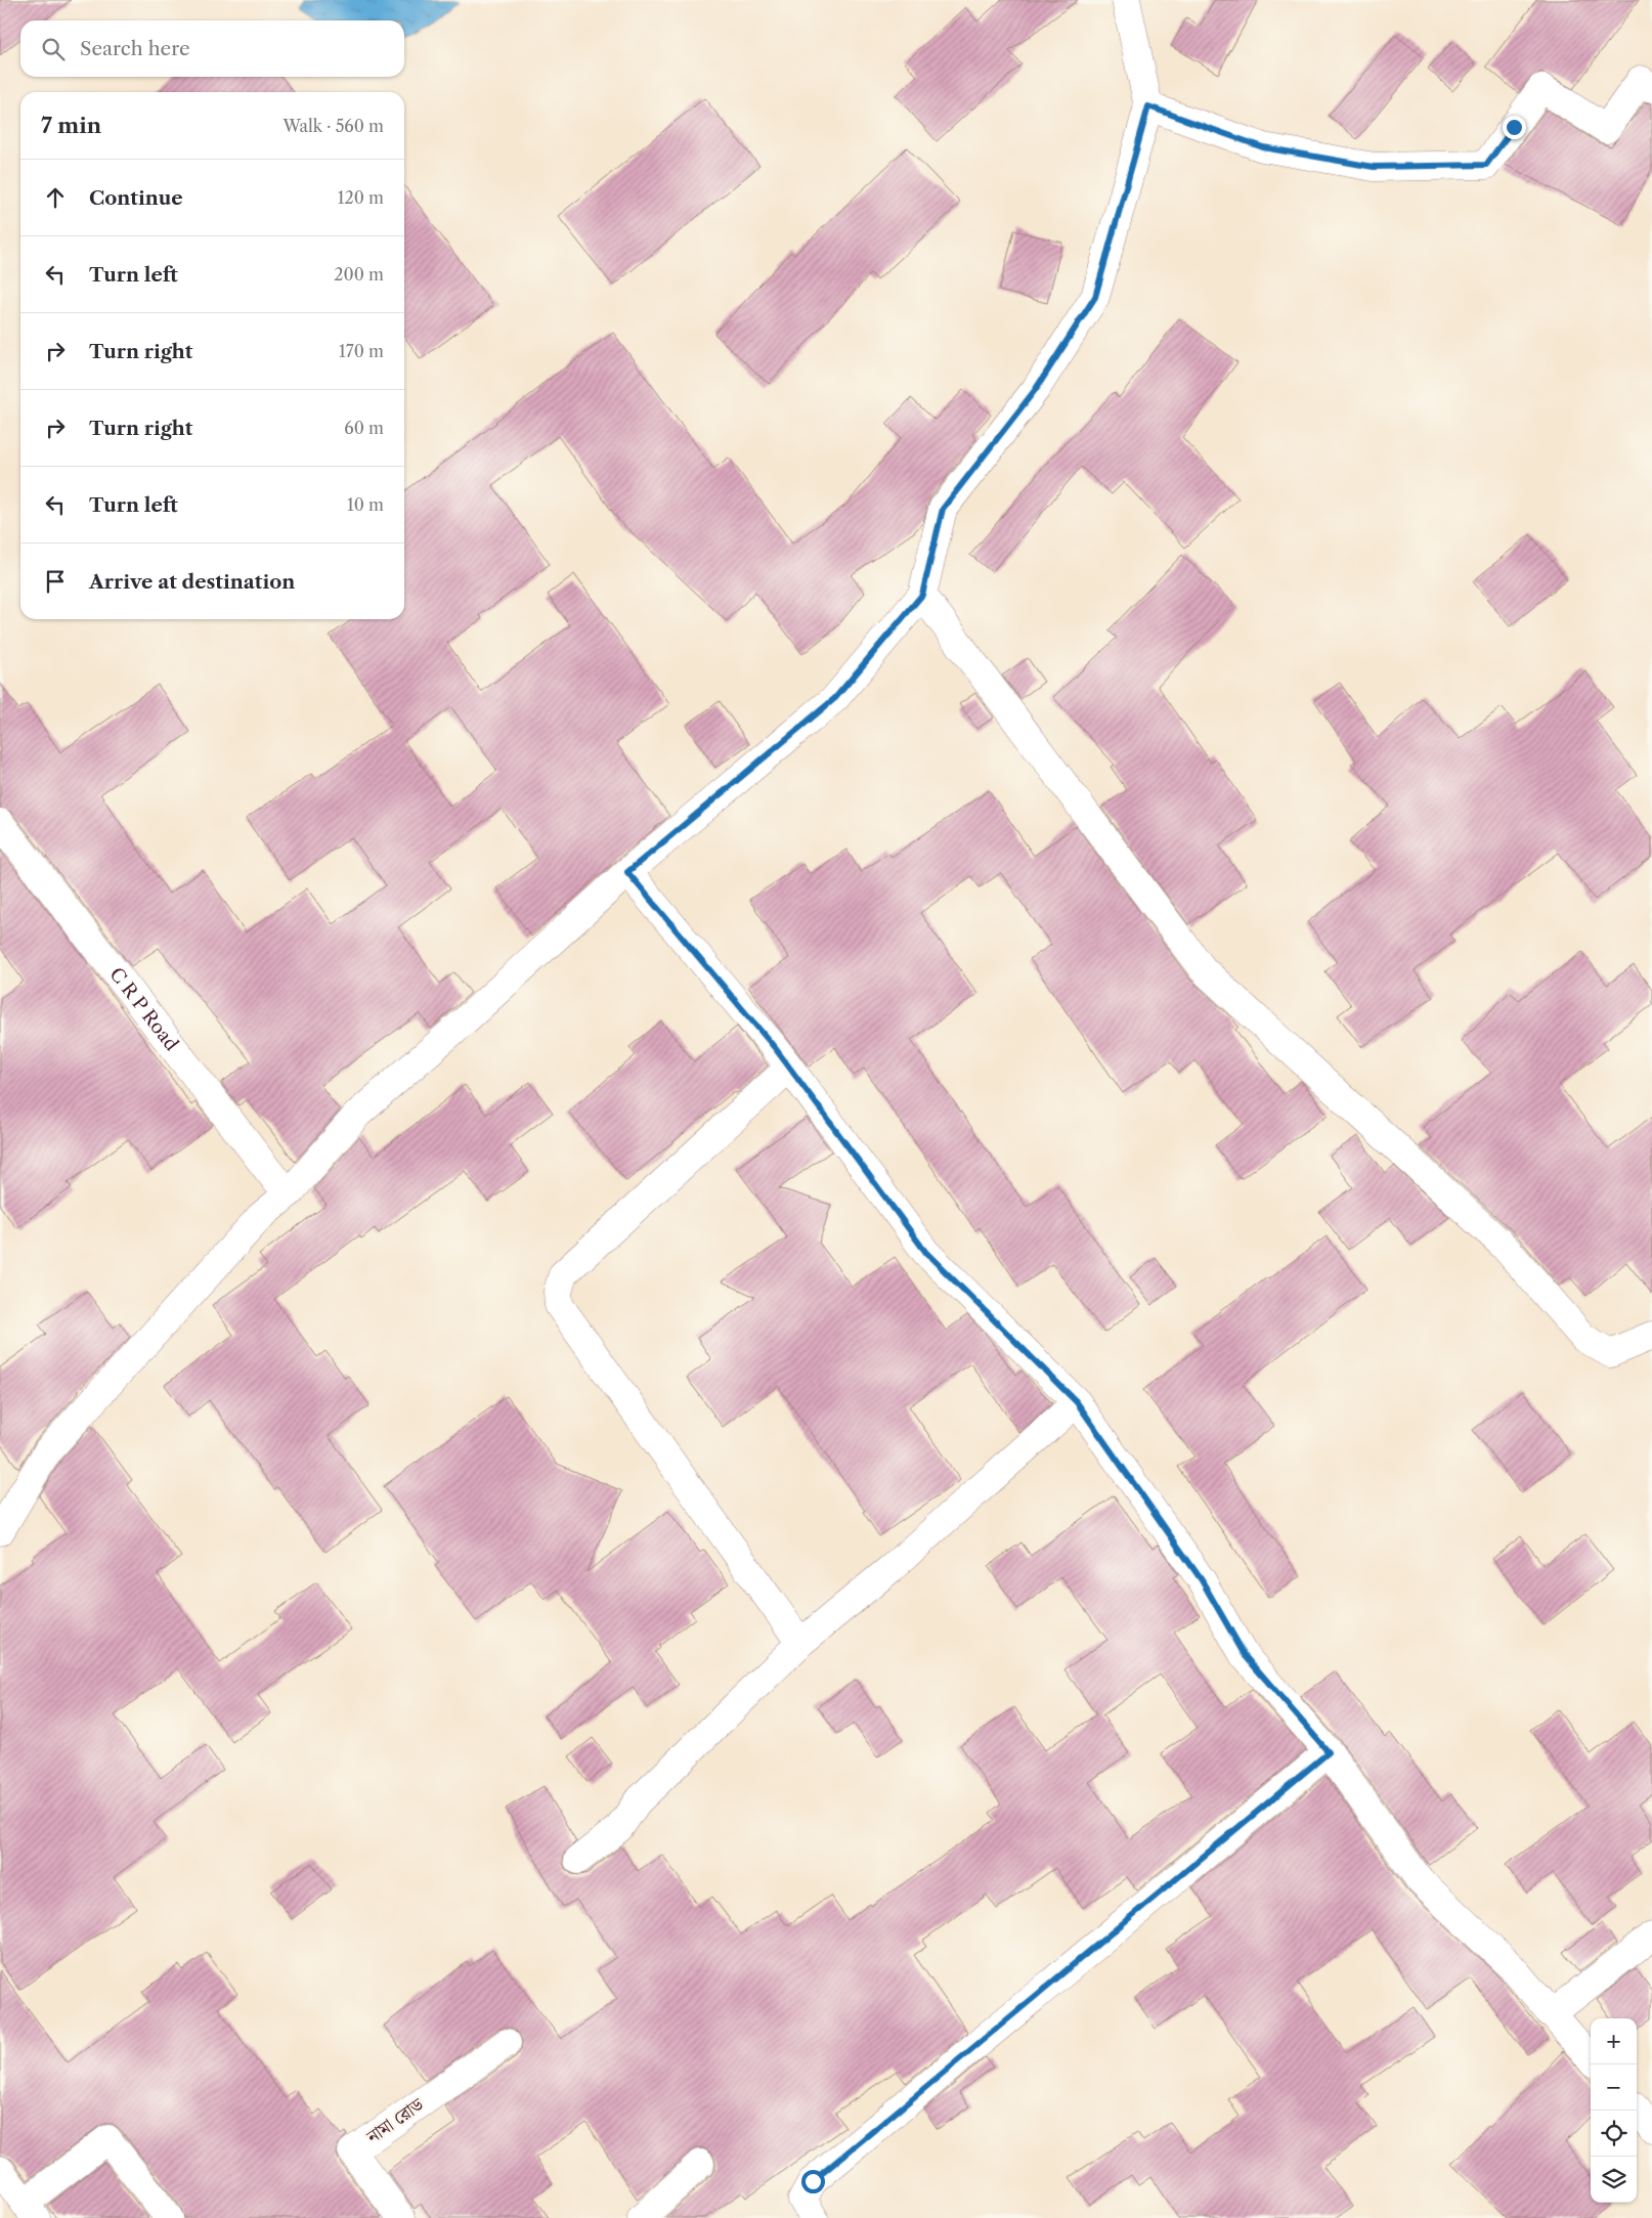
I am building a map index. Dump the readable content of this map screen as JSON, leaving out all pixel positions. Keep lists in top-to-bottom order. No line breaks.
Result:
{"streets":{"street":["C R P Road","নামা রোড"]},"page":{"search":"Search here","heading":["7 min","Walk · 560 m"],"list":[["Continue","120 m"],["Turn left","200 m"],["Turn right","170 m"],["Turn right","60 m"],["Turn left","10 m"],"Arrive at destination"],"map_buttons":["+","−"]}}
